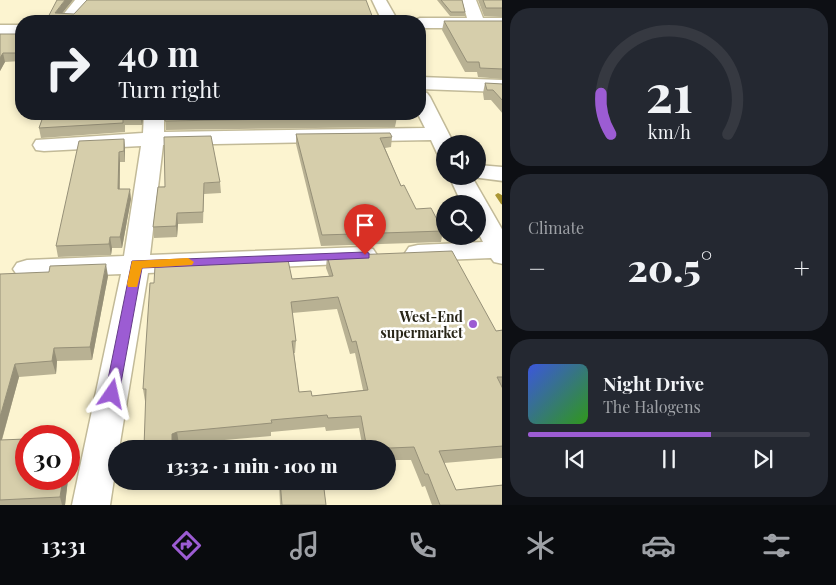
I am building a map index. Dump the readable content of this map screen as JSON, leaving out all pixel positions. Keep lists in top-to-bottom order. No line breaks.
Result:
{"places":["West-End supermarket"],"page":{"turn":["40 m","Turn right"],"tile":"Climate","heat":["−","20.5°","+"],"song":["Night Drive","The Halogens"],"limit":"30","trip":"13:32 · 1 min · 100 m","tabs":"13:31","gauge":["21","km/h"]}}
